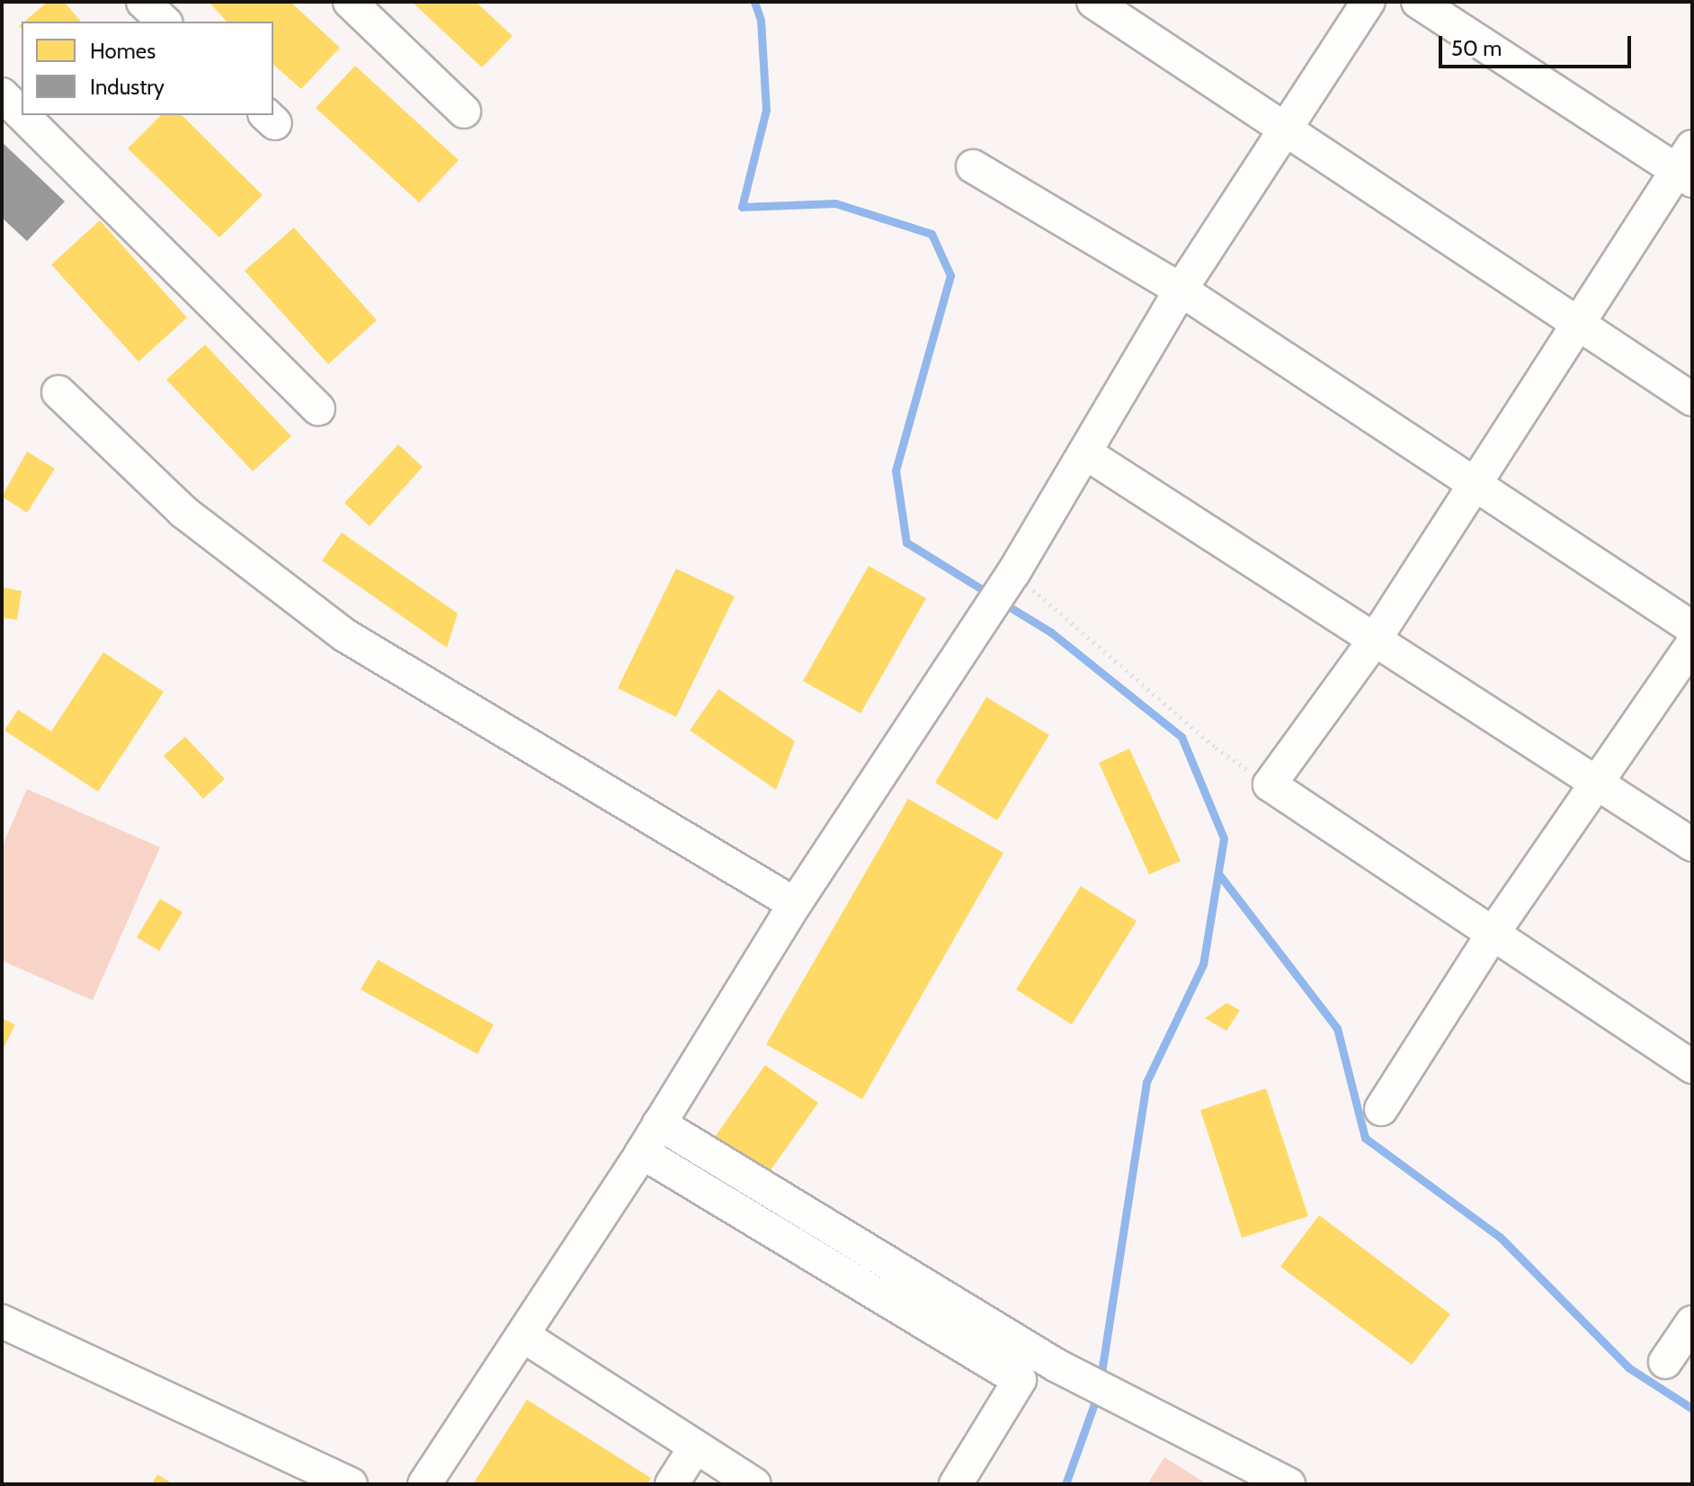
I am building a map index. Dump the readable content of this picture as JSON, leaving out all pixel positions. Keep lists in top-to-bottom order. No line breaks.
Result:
{"legend":["Homes","Industry"],"scale_bar":"50 m"}
